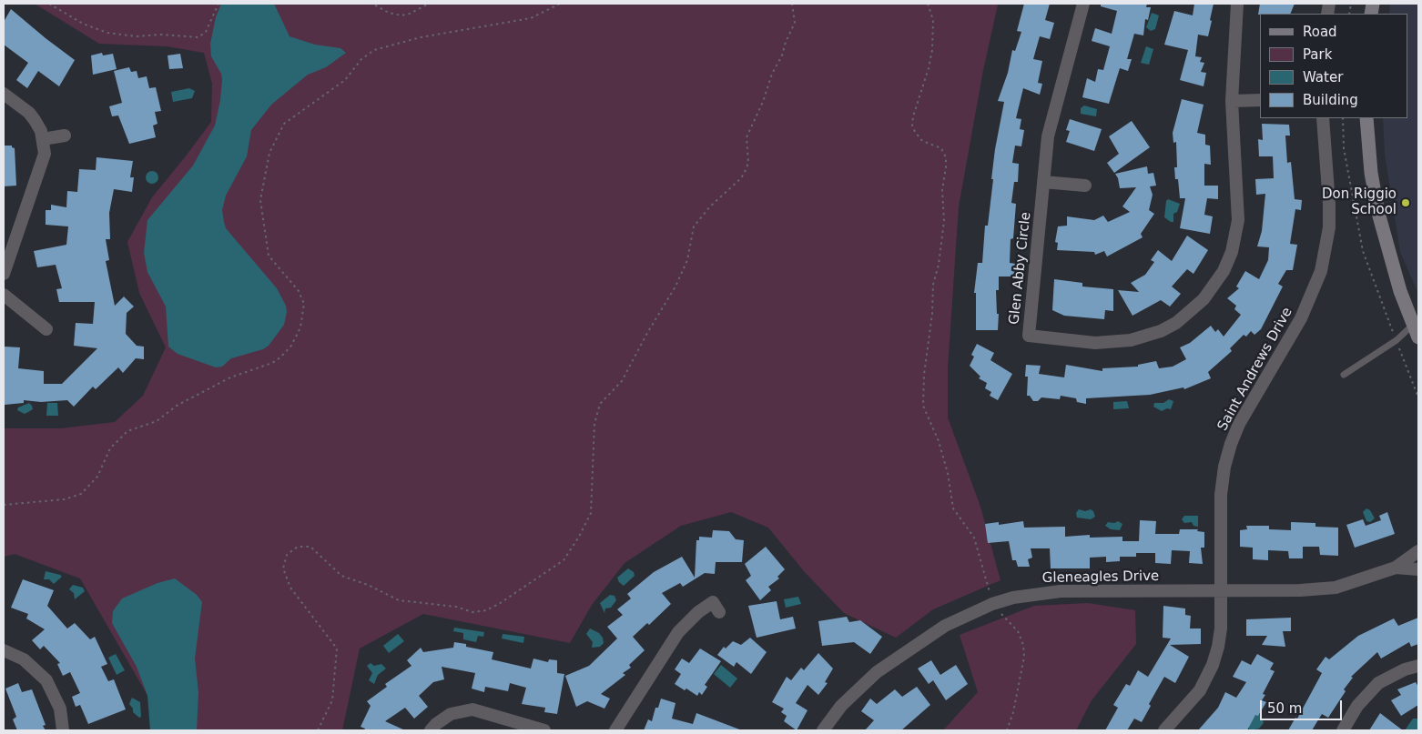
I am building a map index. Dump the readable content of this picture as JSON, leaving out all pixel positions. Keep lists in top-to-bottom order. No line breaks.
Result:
{"streets":{"street":["Glen Abby Circle","Saint Andrews Drive","Gleneagles Drive"]},"crossings":[["Saint Andrews Drive","Gleneagles Drive"]],"places":["Don Riggio School"],"legend":["Road","Park","Water","Building"],"scale_bar":"50 m"}
